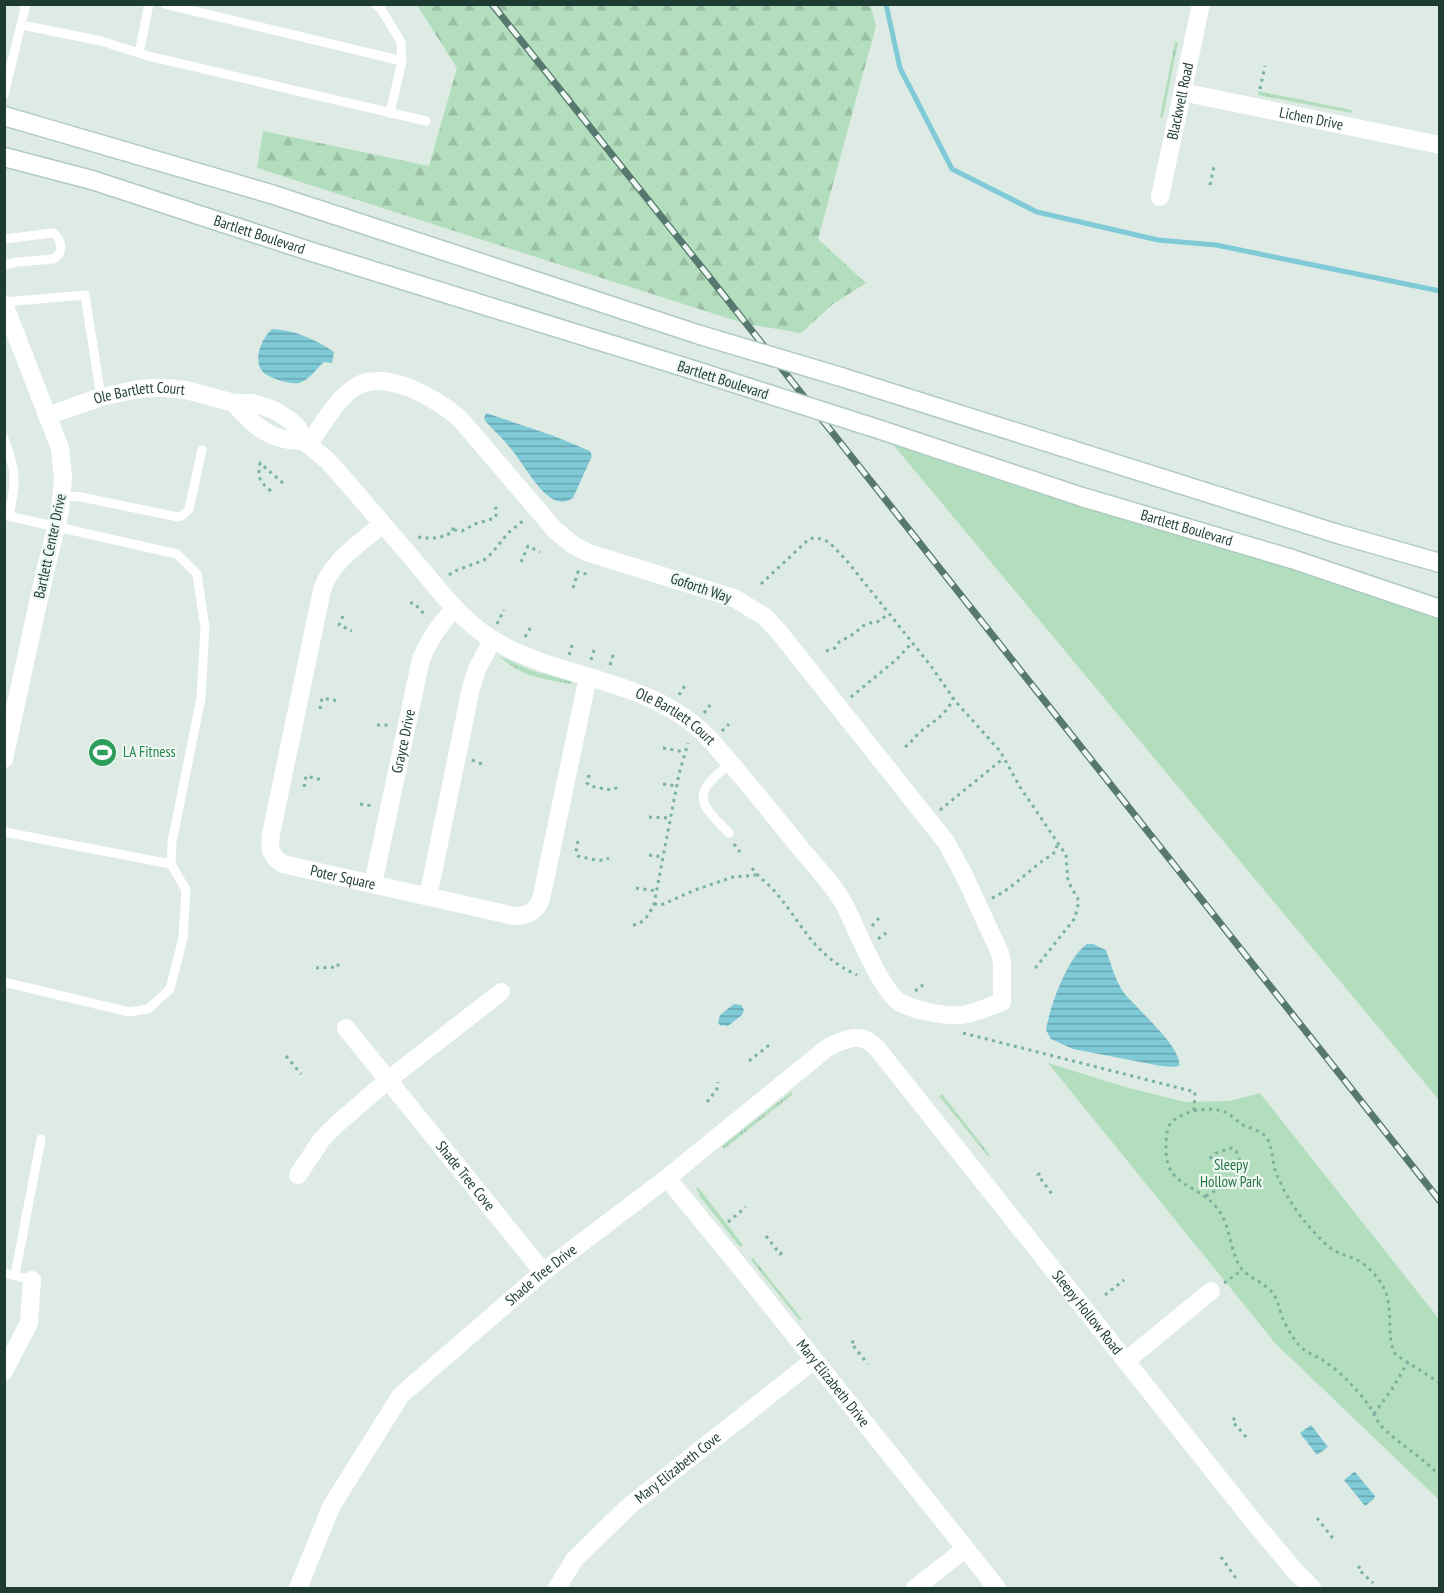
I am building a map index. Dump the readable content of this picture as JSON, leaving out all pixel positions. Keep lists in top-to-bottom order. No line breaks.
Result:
{"streets":{"street":["Blackwell Road","Lichen Drive","Bartlett Boulevard","Ole Bartlett Court","Bartlett Center Drive","Goforth Way","Grayce Drive","Poter Square","Shade Tree Cove","Shade Tree Drive","Sleepy Hollow Road","Mary Elizabeth Drive","Mary Elizabeth Cove"]},"crossings":[["Blackwell Road","Lichen Drive"],["Ole Bartlett Court","Bartlett Center Drive"],["Ole Bartlett Court","Goforth Way"],["Ole Bartlett Court","Grayce Drive"],["Ole Bartlett Court","Poter Square"],["Grayce Drive","Poter Square"],["Shade Tree Cove","Shade Tree Drive"],["Shade Tree Drive","Sleepy Hollow Road"],["Shade Tree Drive","Mary Elizabeth Drive"],["Mary Elizabeth Drive","Mary Elizabeth Cove"]],"parks":["Sleepy Hollow Park"],"places":{"sports":["LA Fitness"]}}
